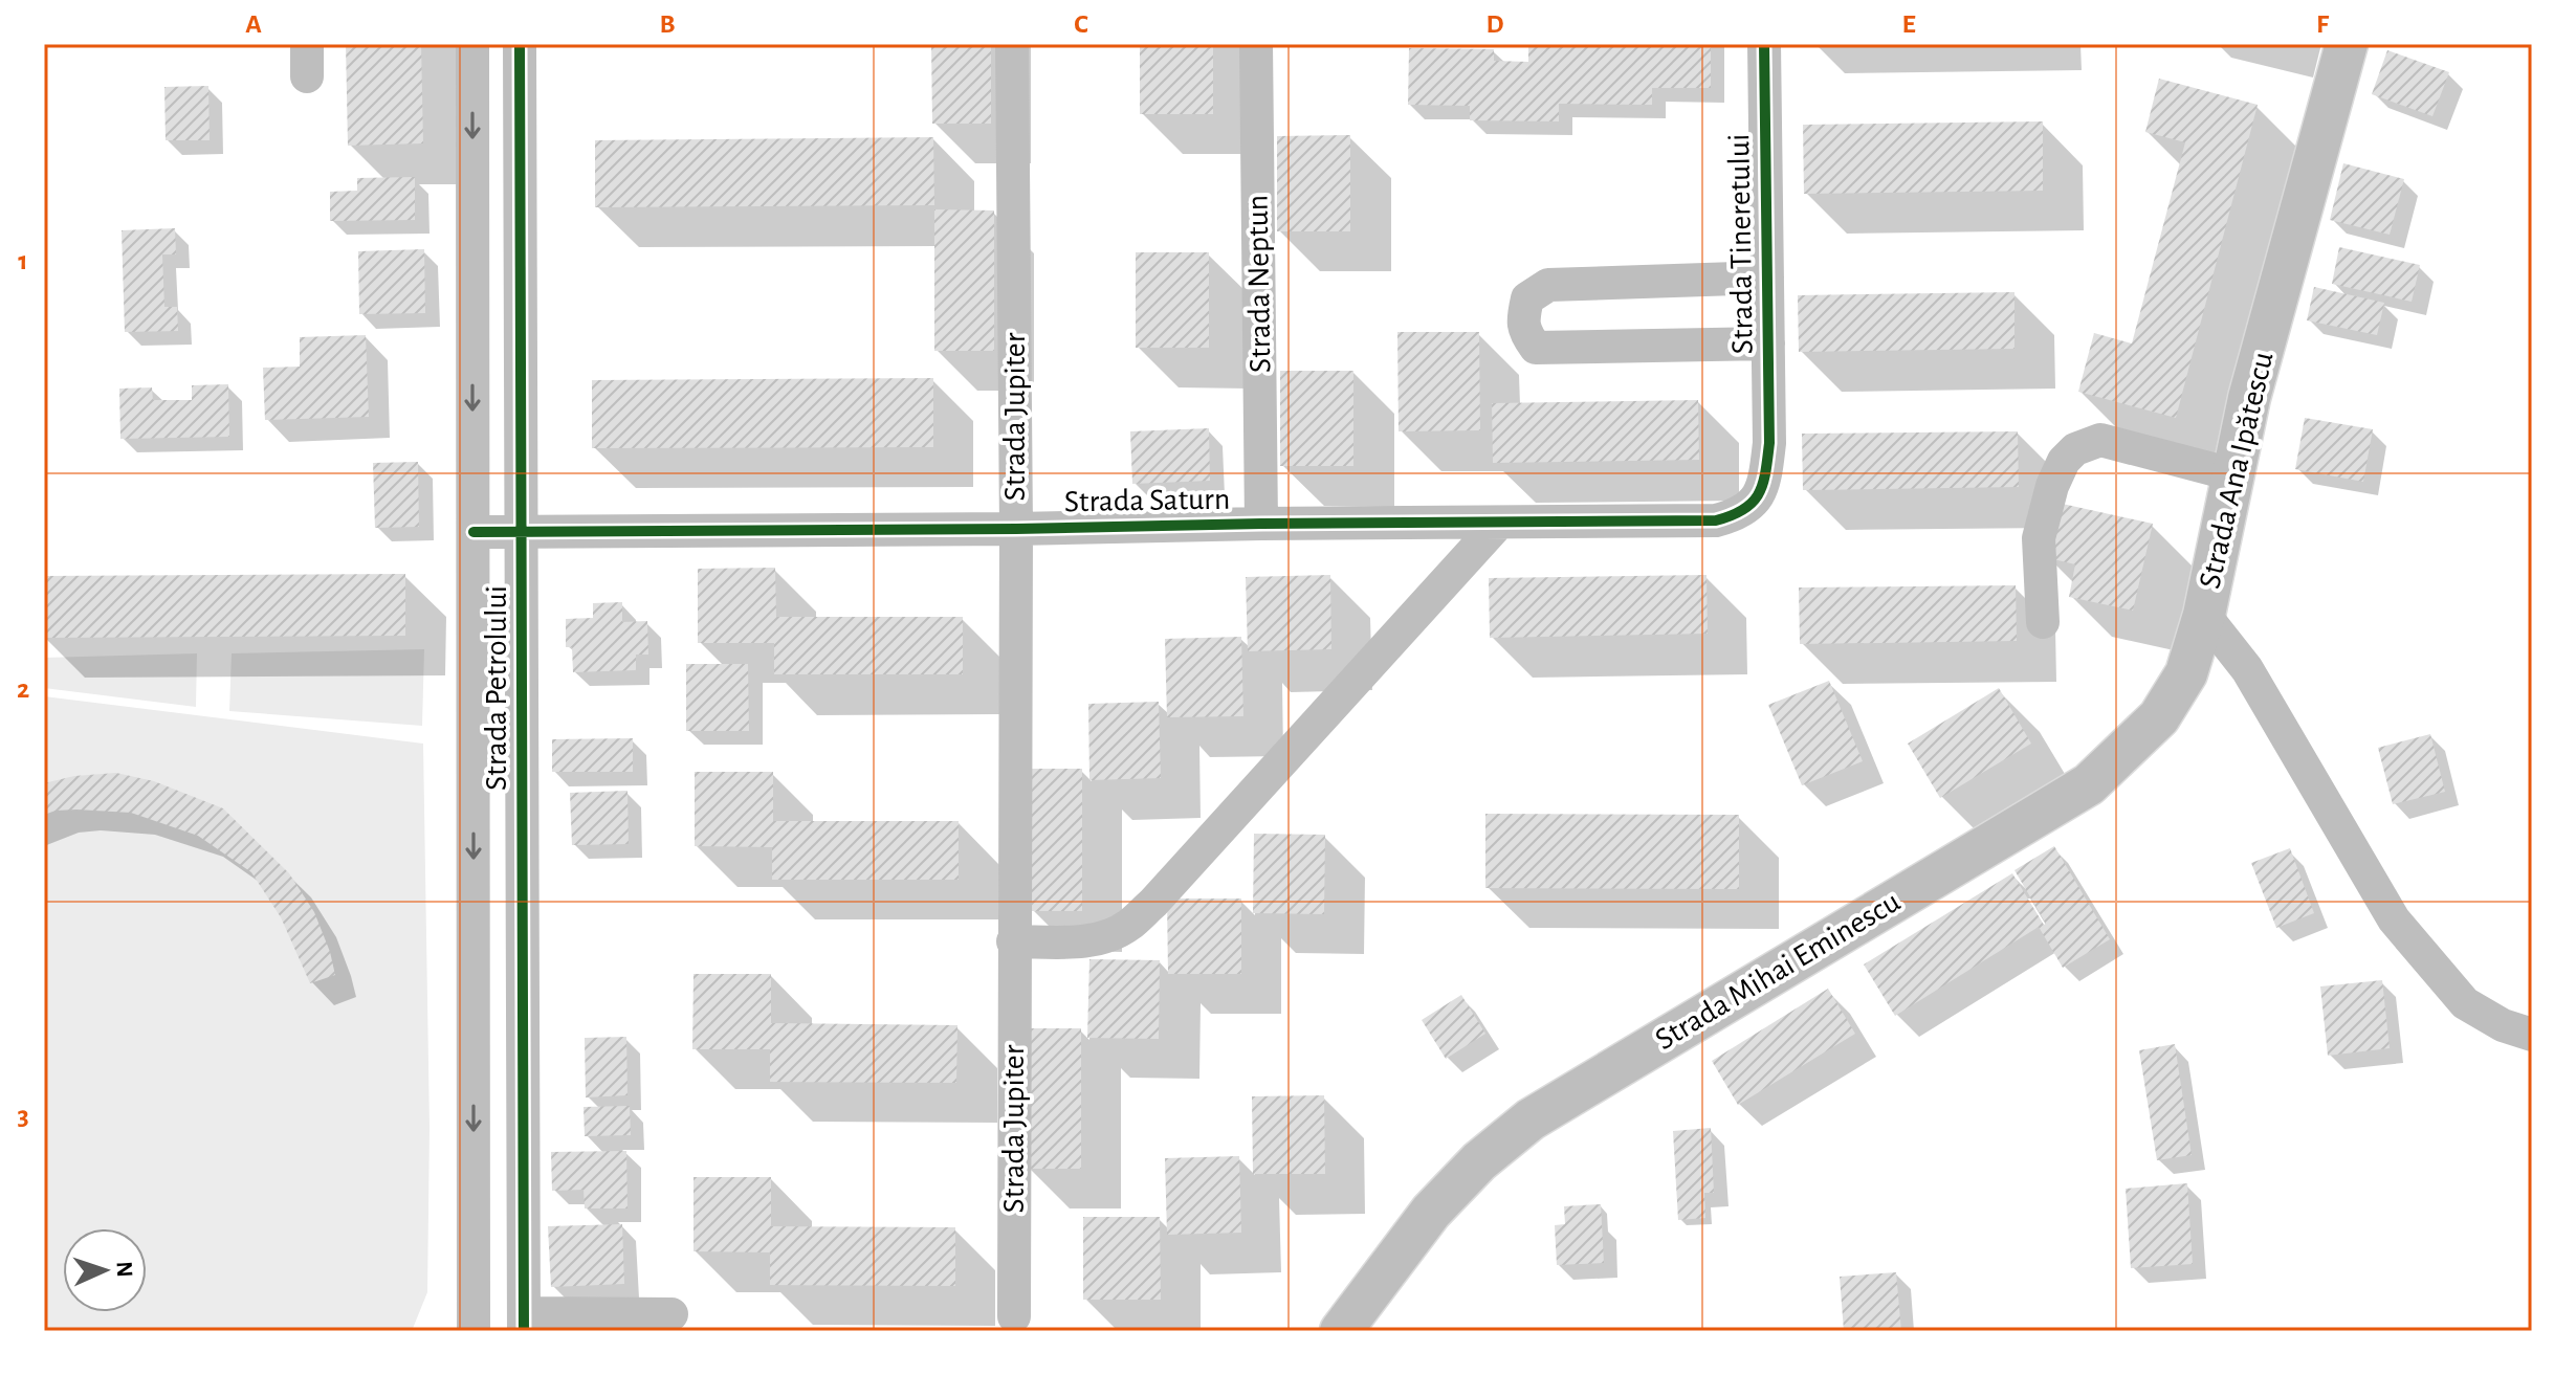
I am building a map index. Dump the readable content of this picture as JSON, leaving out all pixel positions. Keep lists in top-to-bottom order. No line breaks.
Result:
{"streets":{"main road":["Strada Ana Ipătescu","Strada Mihai Eminescu"],"street":["Strada Tineretului","Strada Neptun","Strada Jupiter","Strada Saturn","Strada Petrolului"]},"crossings":[["Strada Tineretului","Strada Saturn"],["Strada Neptun","Strada Saturn"],["Strada Jupiter","Strada Saturn"],["Strada Ana Ipătescu","Strada Mihai Eminescu"],["Strada Saturn","Strada Petrolului"]],"north":"right","grid":{"columns":["A","B","C","D","E","F"],"rows":["1","2","3"]}}
